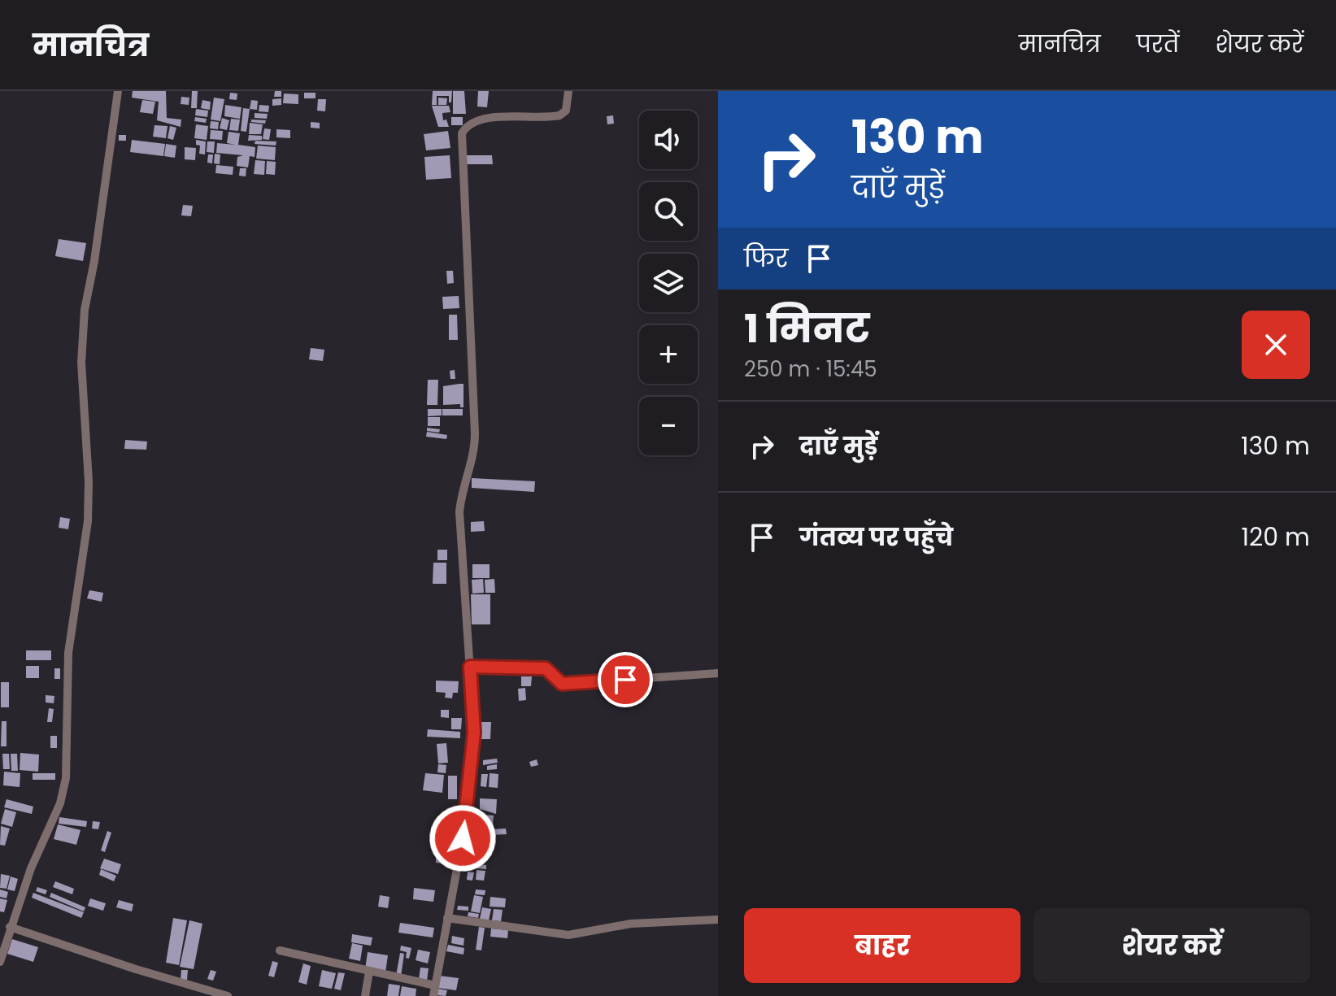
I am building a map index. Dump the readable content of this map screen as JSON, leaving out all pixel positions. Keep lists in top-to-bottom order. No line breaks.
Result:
{"page":{"header":"मानचित्र","nav":["मानचित्र","परतें","शेयर करें"],"turn":["130 m","दाएँ मुड़ें"],"map_buttons":["+","−"],"then":"फिर","heading":["1 मिनट","250 m · 15:45"],"list":[{"name":"दाएँ मुड़ें","value":"130 m"},{"name":"गंतव्य पर पहुँचे","value":"120 m"}],"buttons":["बाहर","शेयर करें"]}}
